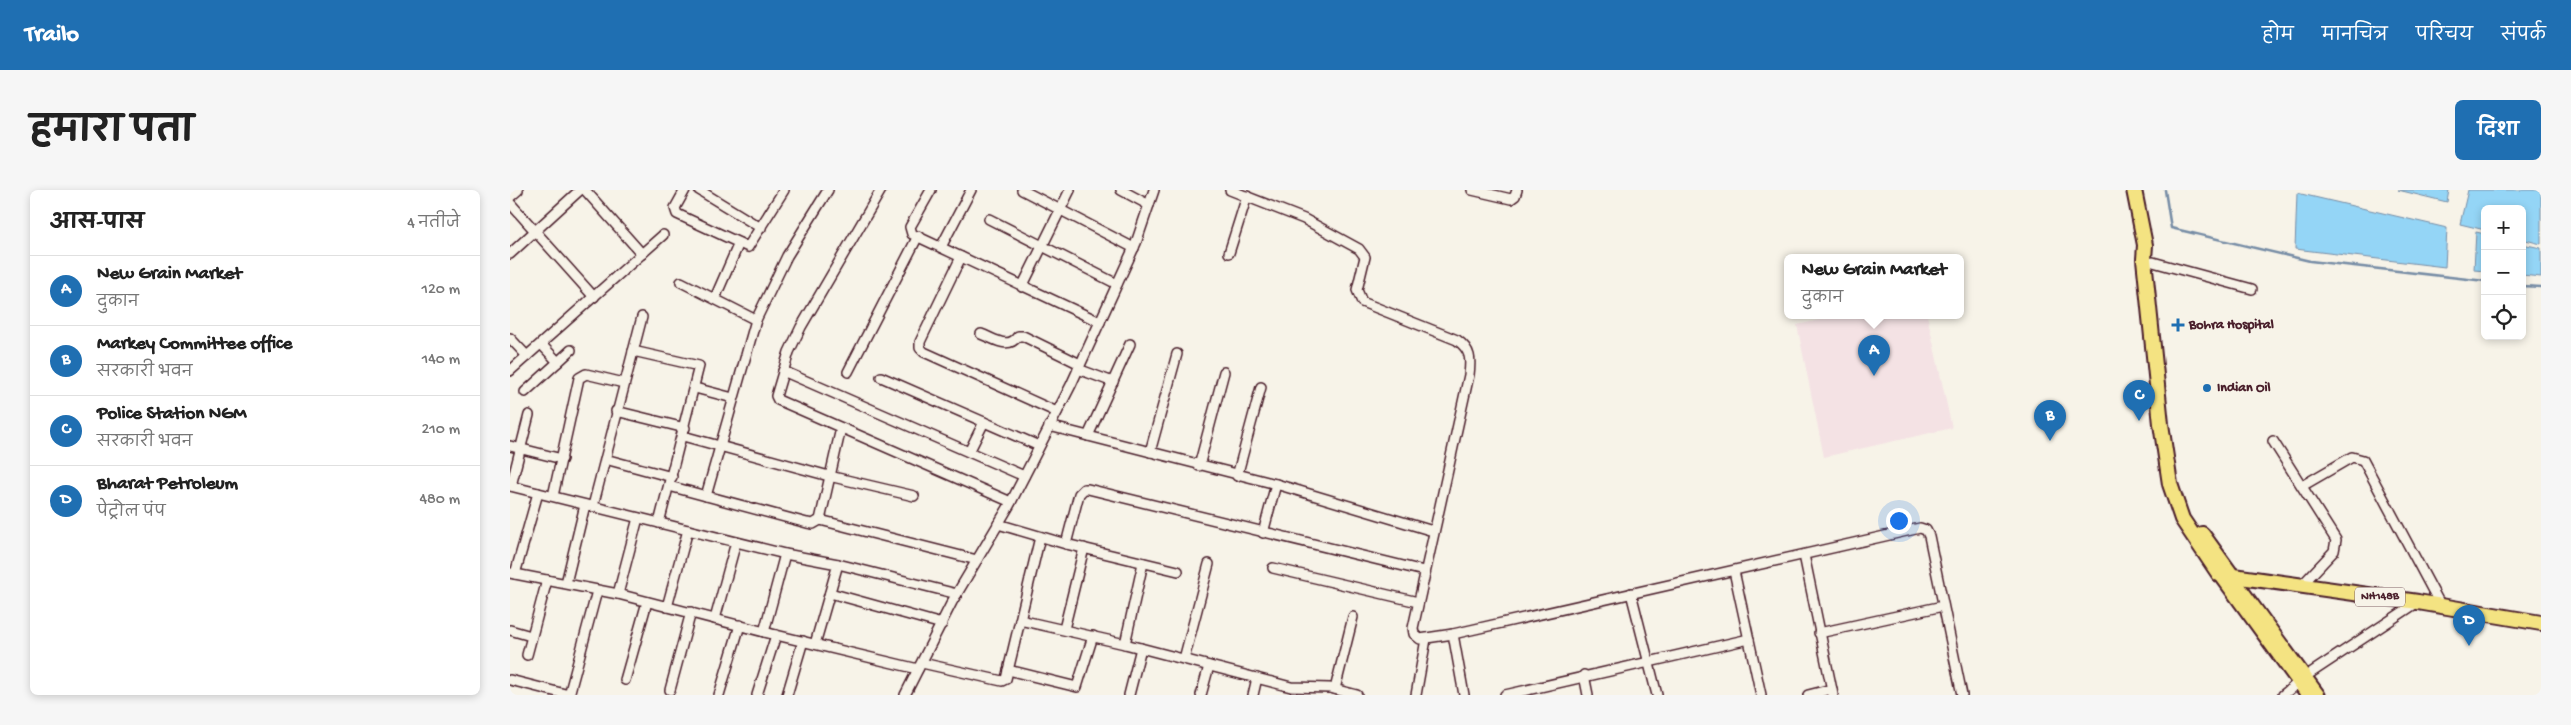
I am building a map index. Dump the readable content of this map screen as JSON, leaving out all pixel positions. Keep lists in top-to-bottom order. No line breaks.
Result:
{"streets":{"highway":["NH148B"]},"places":{"health":["Bohra Hospital"],"other":["Indian Oil"]},"page":{"header":"Trailo","nav":["होम","मानचित्र","परिचय","संपर्क"],"title":"हमारा पता","buttons":"दिशा","heading":["आस-पास","4 नतीजे"],"map_buttons":["+","−"],"popup":["New Grain Market","दुकान"],"list":[{"mark":"A","name":"New Grain Market","note":"दुकान","value":"120 m"},{"mark":"B","name":"Markey Committee office","note":"सरकारी भवन","value":"140 m"},{"mark":"C","name":"Police Station NGM","note":"सरकारी भवन","value":"210 m"},{"mark":"D","name":"Bharat Petroleum","note":"पेट्रोल पंप","value":"480 m"}],"pins":["A","C","B","D"]}}
